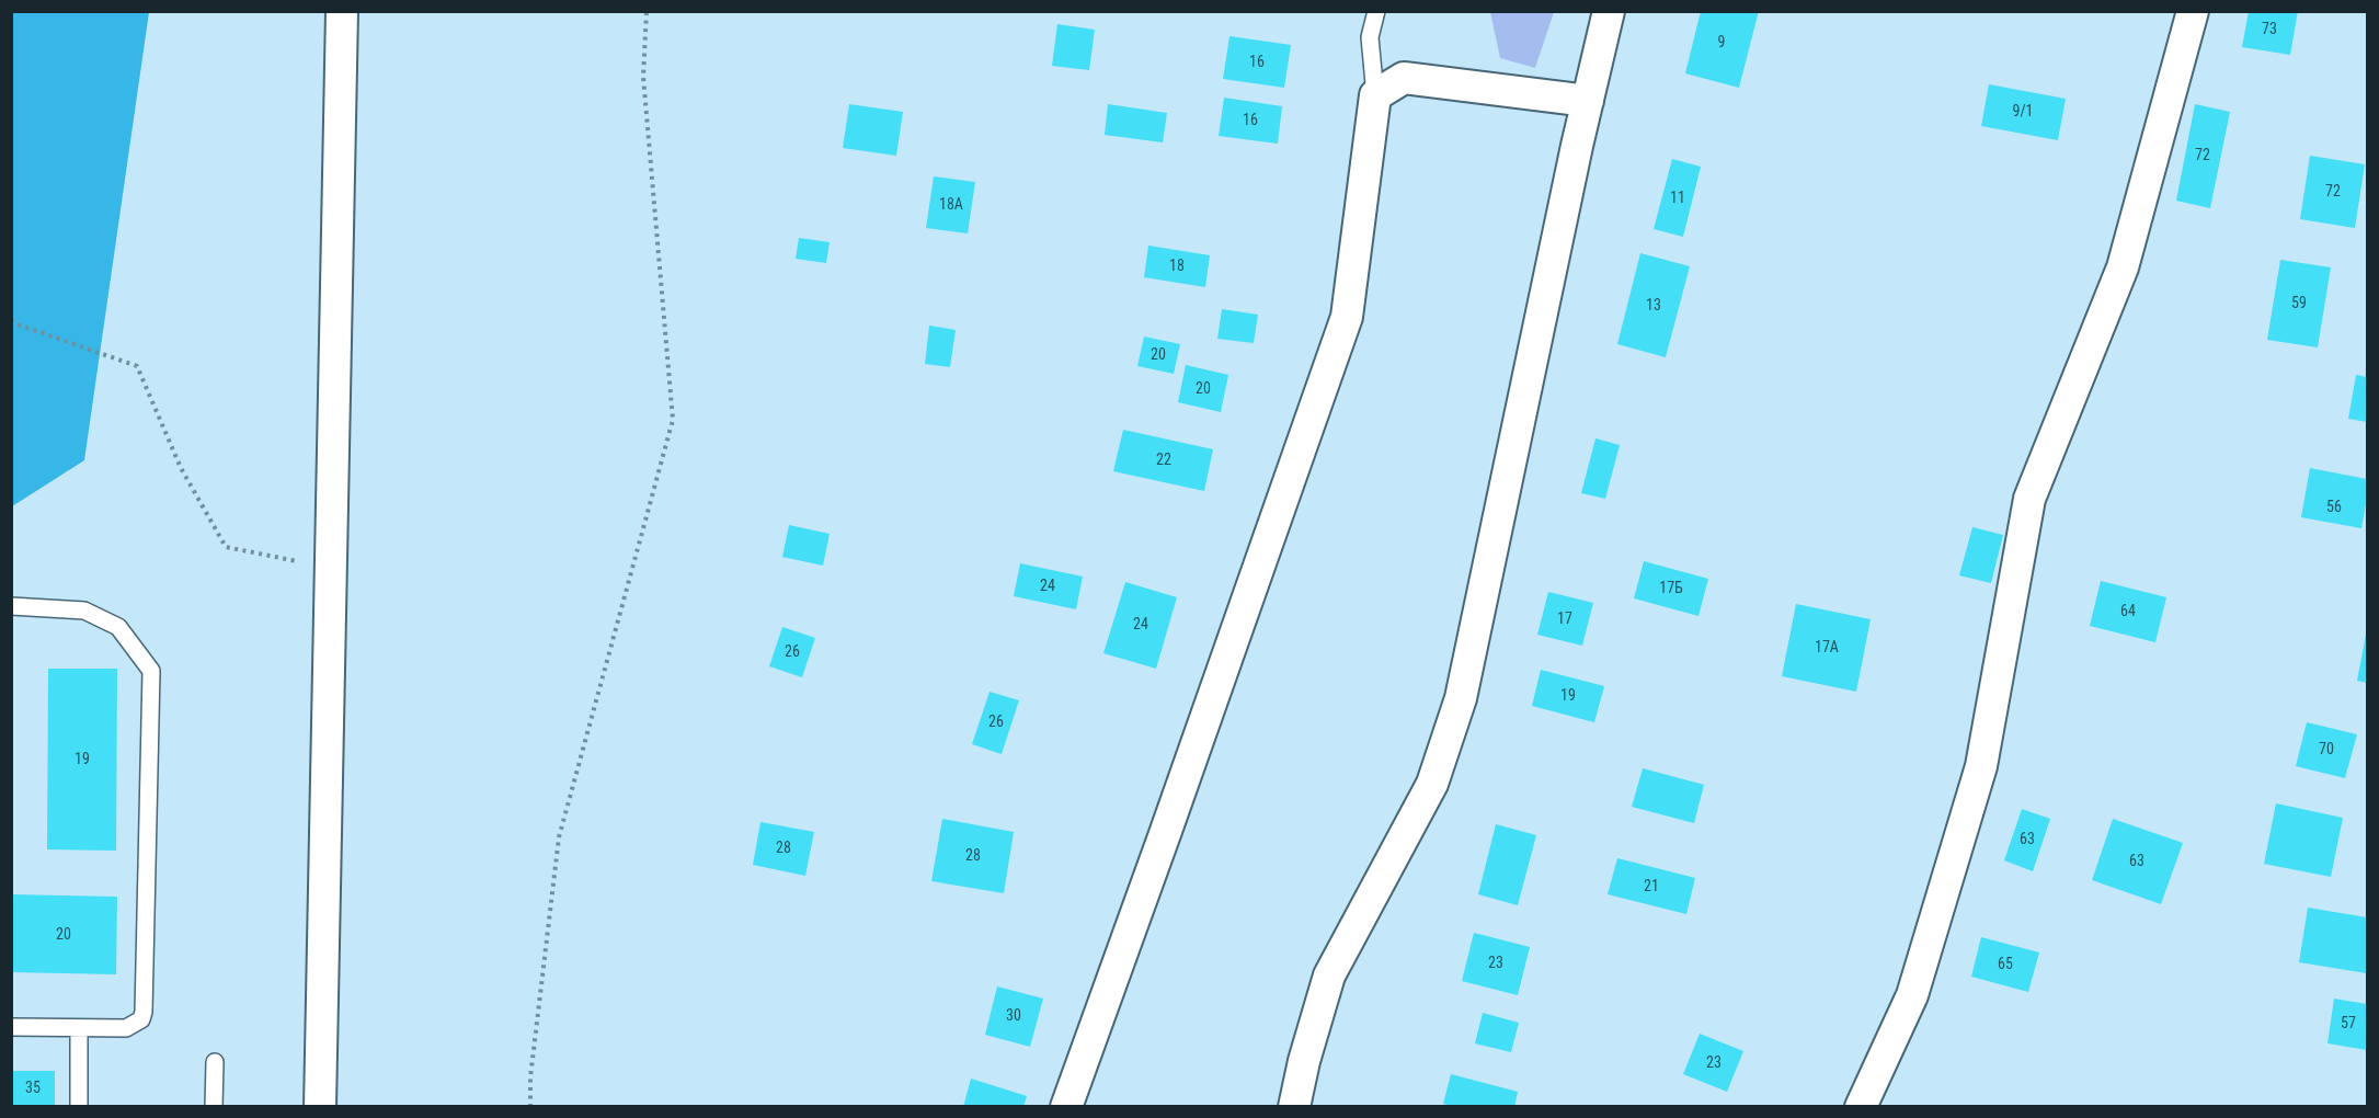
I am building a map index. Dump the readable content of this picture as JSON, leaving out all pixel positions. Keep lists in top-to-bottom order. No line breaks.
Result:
{"house_numbers":["73","9","16","9/1","16","72","72","11","18А","18","59","13","20","20","22","56","24","17Б","64","17","24","17А","26","19","26","70","19","63","28","28","63","21","20","23","65","30","57","23","35"]}
